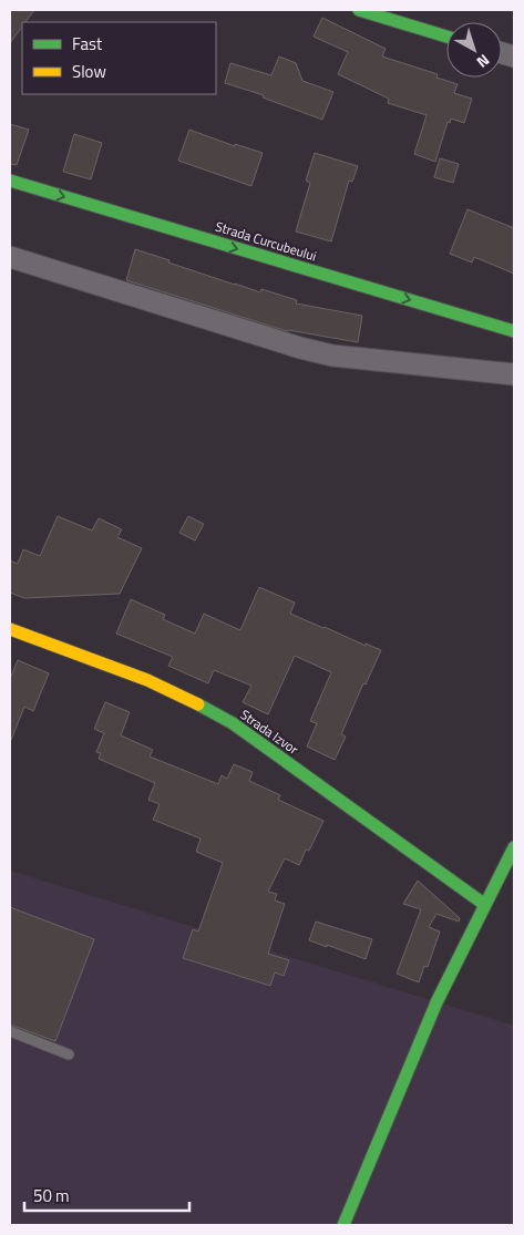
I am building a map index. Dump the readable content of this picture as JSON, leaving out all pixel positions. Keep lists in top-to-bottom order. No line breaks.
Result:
{"streets":{"street":["Strada Curcubeului","Strada Izvor"]},"legend":["Fast","Slow"],"scale_bar":"50 m","north":"bottom right"}
